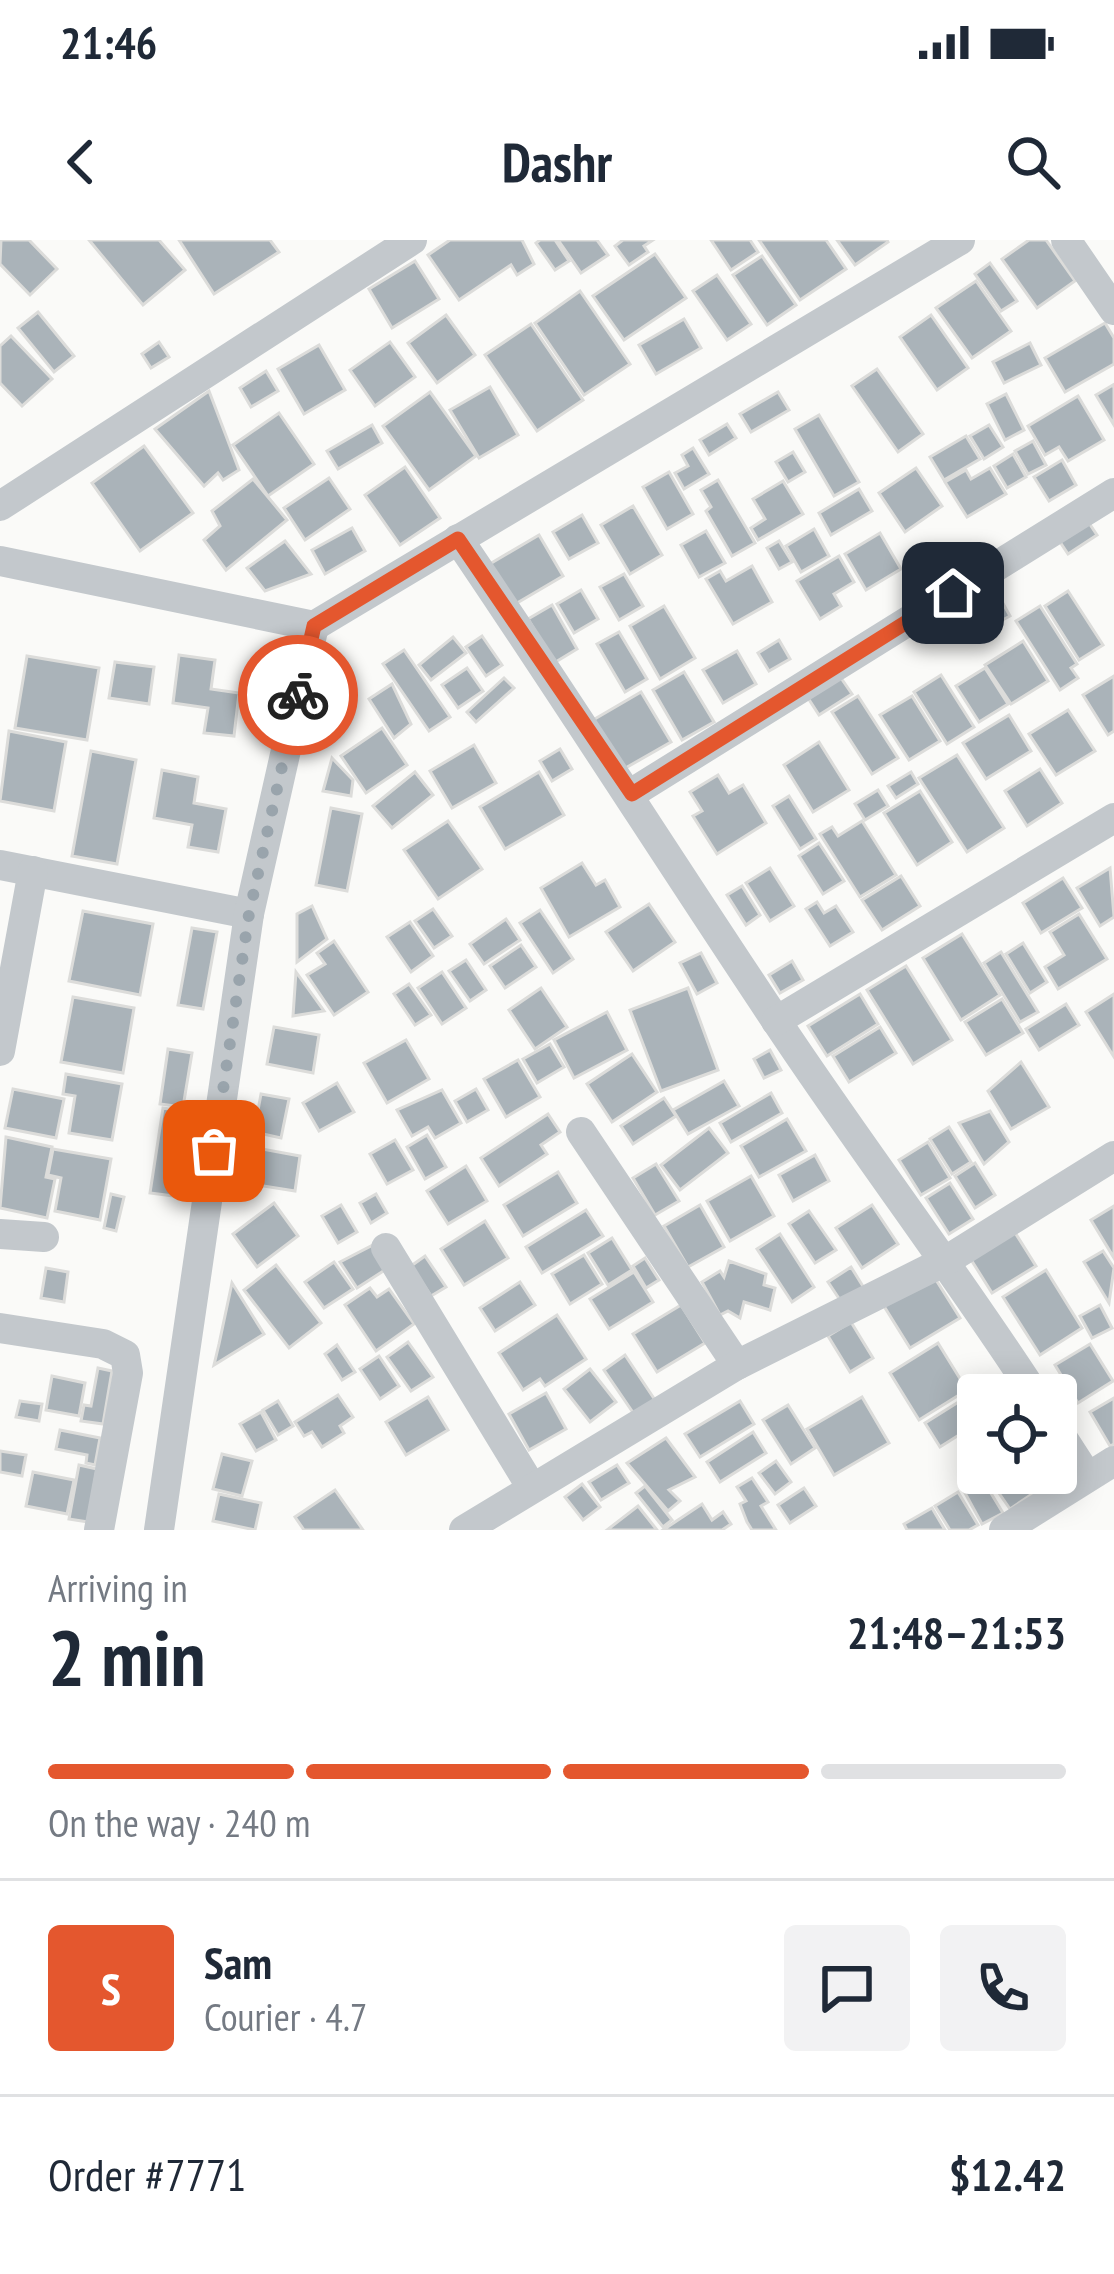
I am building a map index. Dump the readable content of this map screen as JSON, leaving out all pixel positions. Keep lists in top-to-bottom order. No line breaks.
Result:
{"page":{"status":"21:46","header":"Dashr","heading":["2 min","Arriving in","21:48–21:53"],"panel":["Sam","Courier · 4.7","Order #7771","$12.42"],"bar":"On the way · 240 m","round":"S"}}
